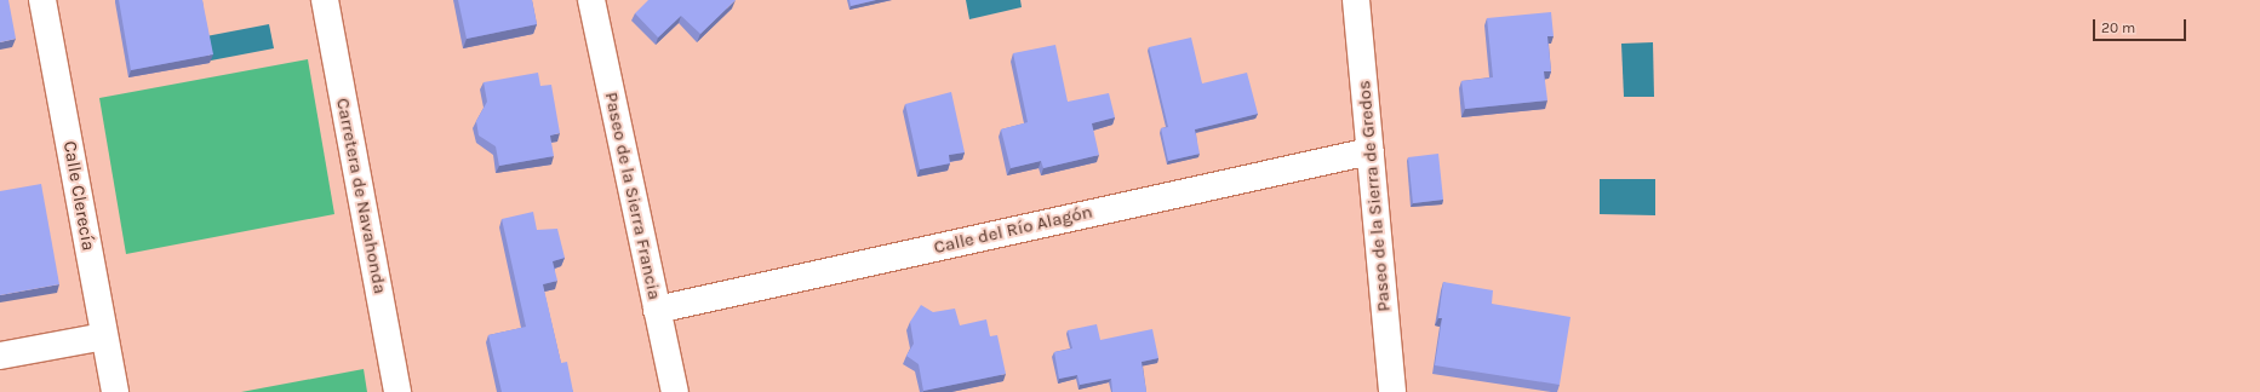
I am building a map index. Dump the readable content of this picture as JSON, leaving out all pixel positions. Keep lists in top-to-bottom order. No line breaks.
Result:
{"streets":{"street":["Calle Clerecía","Carretera de Navahonda","Paseo de la Sierra Francia","Paseo de la Sierra de Gredos","Calle del Río Alagón"]},"crossings":[["Paseo de la Sierra Francia","Calle del Río Alagón"],["Paseo de la Sierra de Gredos","Calle del Río Alagón"]],"scale_bar":"20 m"}
